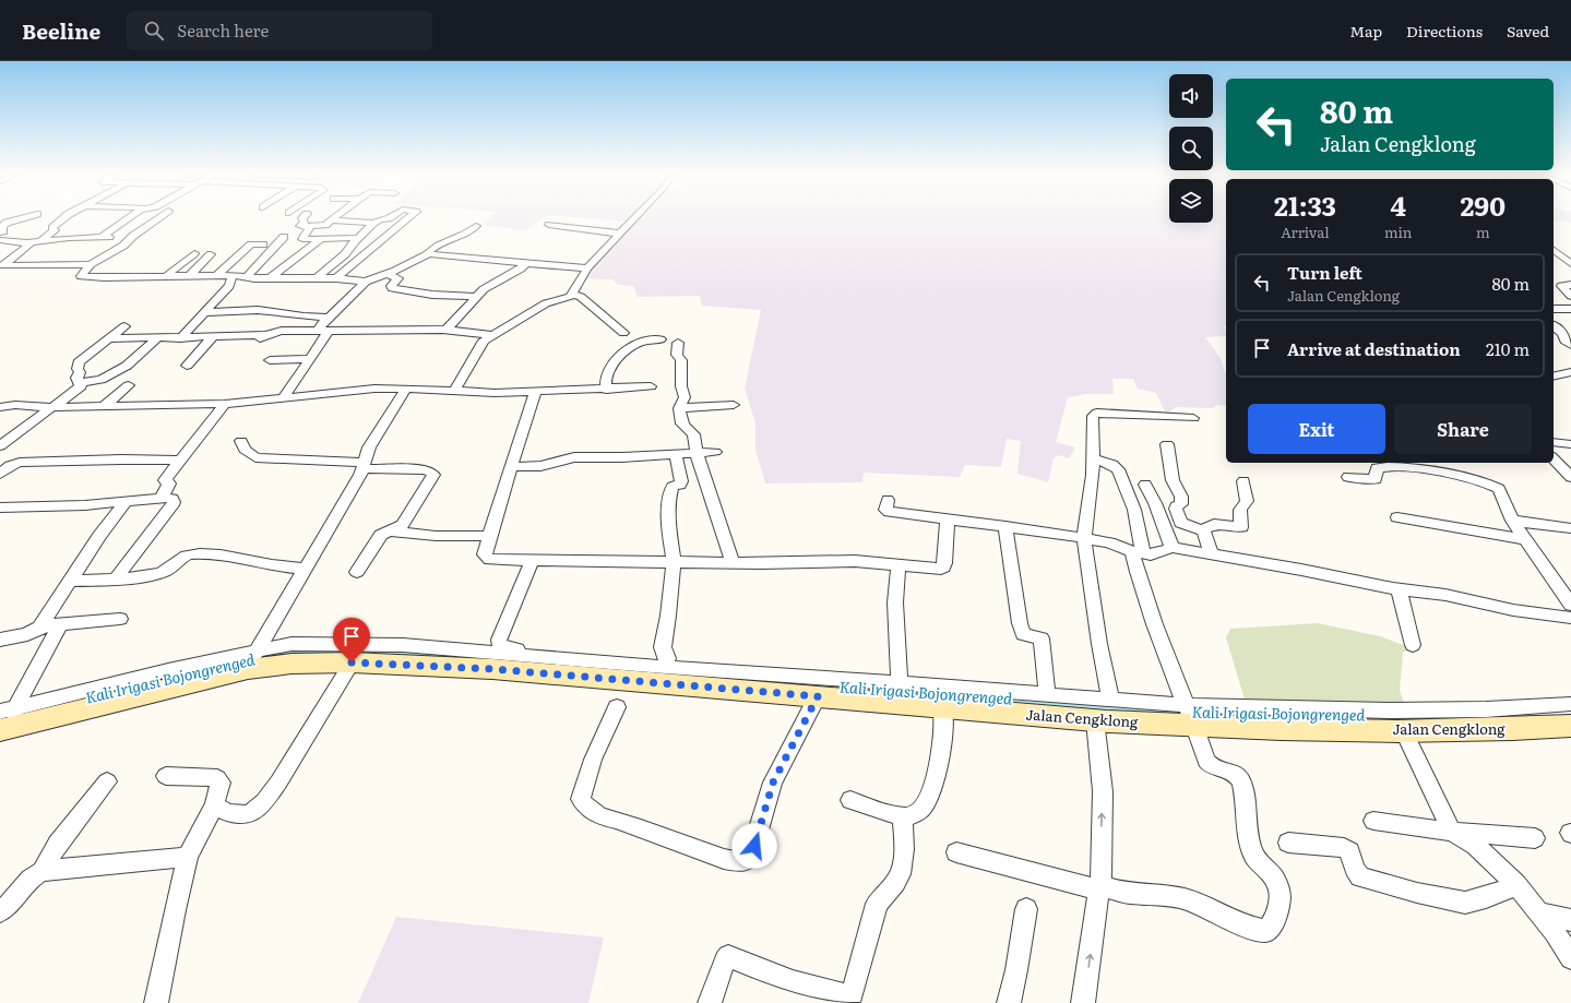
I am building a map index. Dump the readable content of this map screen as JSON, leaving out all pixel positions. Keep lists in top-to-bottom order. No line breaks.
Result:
{"streets":{"main road":["Jalan Cengklong"]},"water":["Kali Irigasi Bojongrenged"],"page":{"header":"Beeline","search":"Search here","nav":["Map","Directions","Saved"],"turn":["80 m","Jalan Cengklong"],"eta":["21:33","Arrival","4","min","290","m"],"list":[{"name":"Turn left","note":"Jalan Cengklong","value":"80 m"},{"name":"Arrive at destination","value":"210 m"}],"buttons":["Exit","Share"]}}
